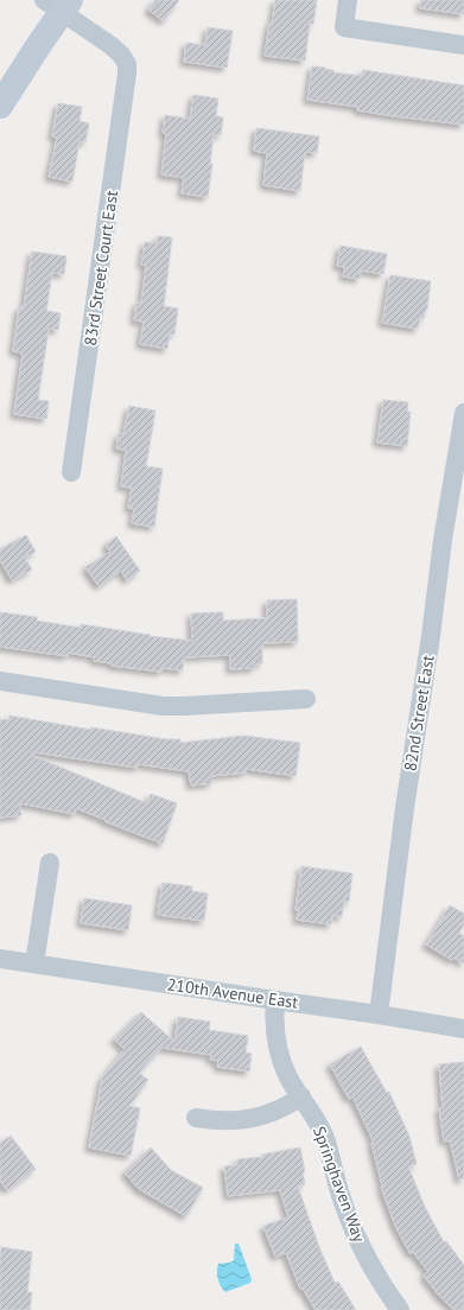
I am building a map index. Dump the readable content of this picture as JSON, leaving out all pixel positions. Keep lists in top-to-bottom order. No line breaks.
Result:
{"streets":{"street":["83rd Street Court East","82nd Street East","210th Avenue East","Springhaven Way"]},"crossings":[["82nd Street East","210th Avenue East"],["210th Avenue East","Springhaven Way"]]}
